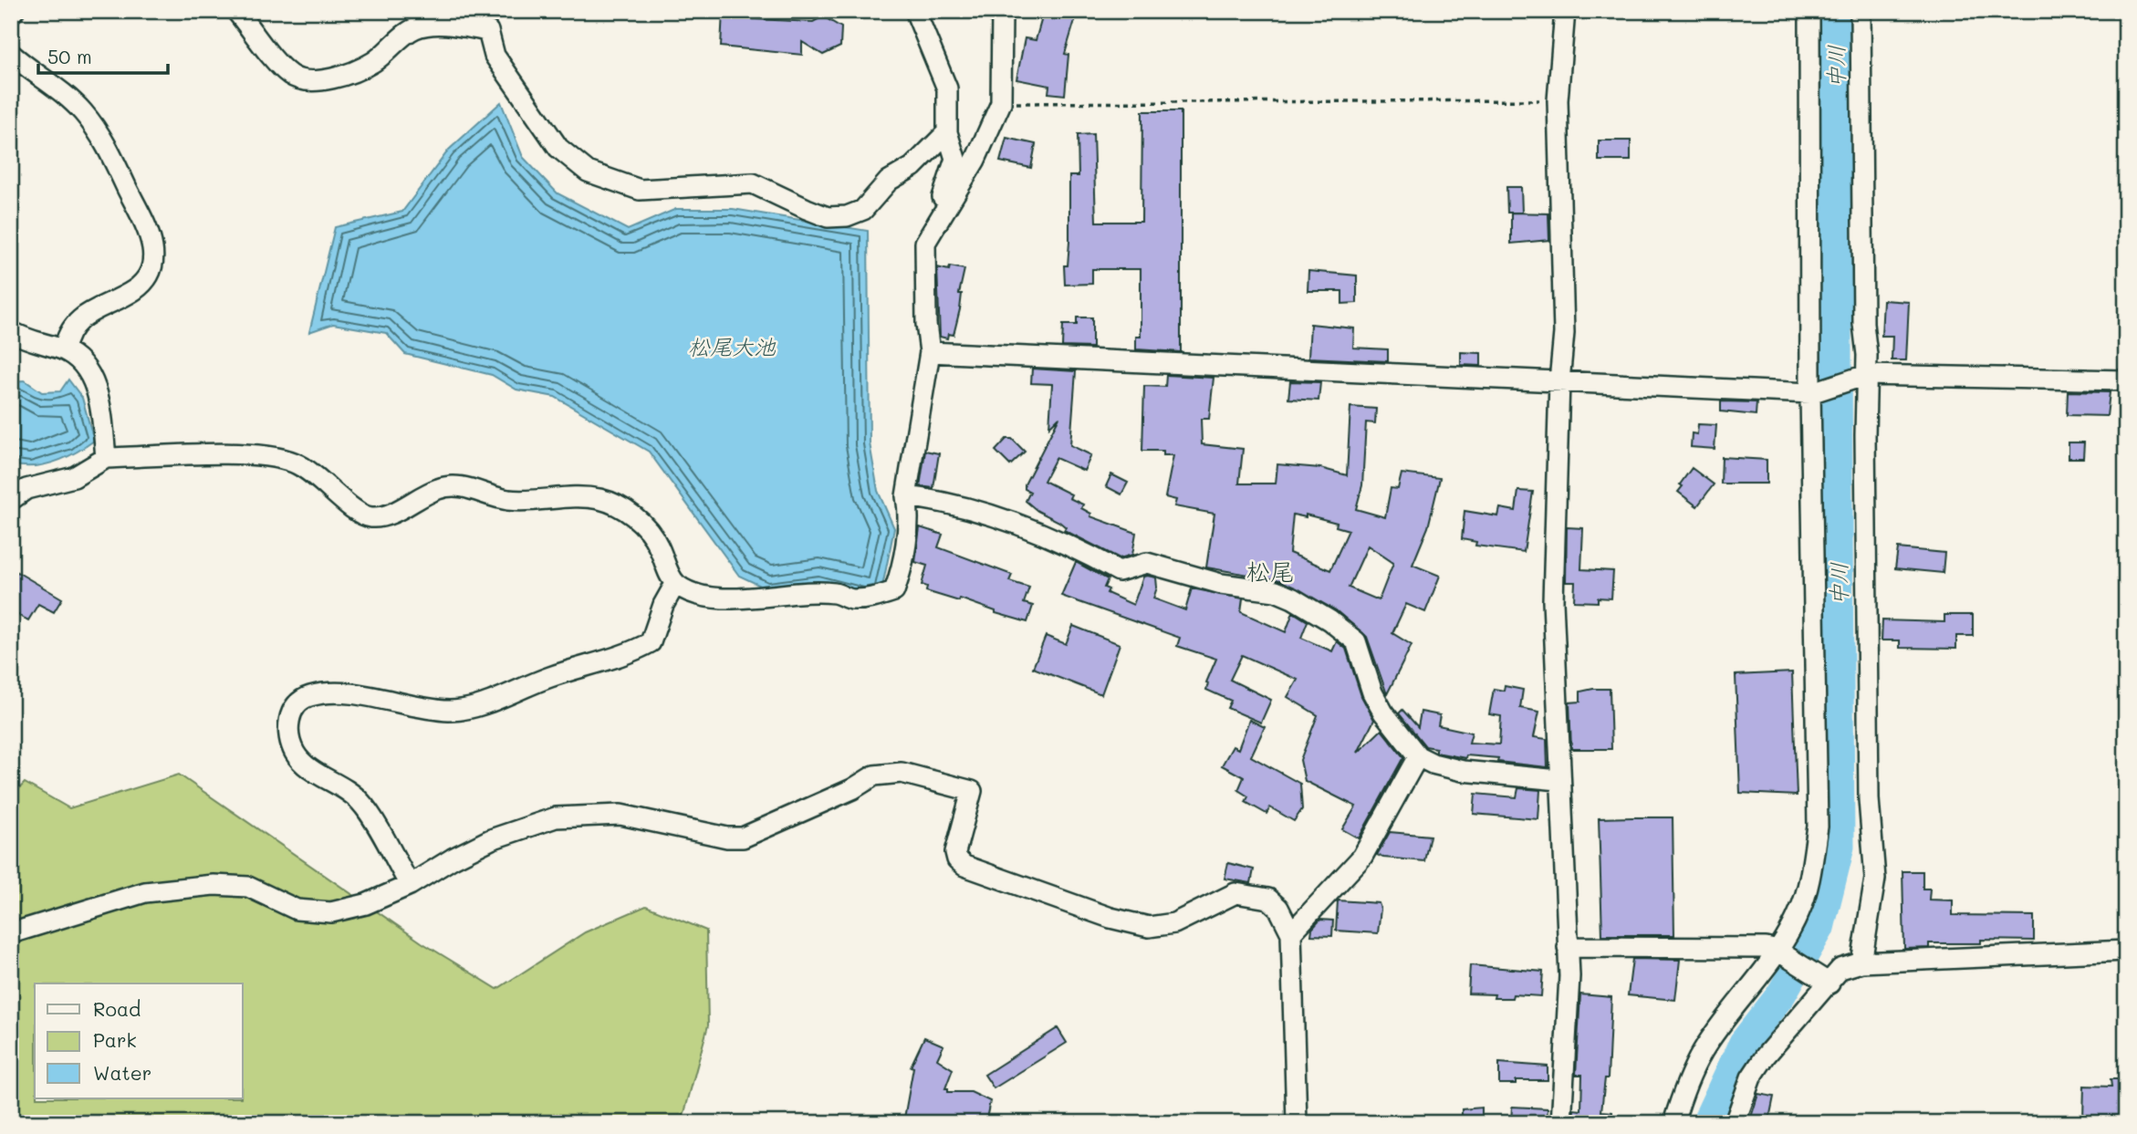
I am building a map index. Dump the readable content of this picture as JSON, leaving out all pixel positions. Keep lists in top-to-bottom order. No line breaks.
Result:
{"districts":["松尾"],"water":["中川","松尾大池"],"legend":["Road","Park","Water"],"scale_bar":"50 m"}
